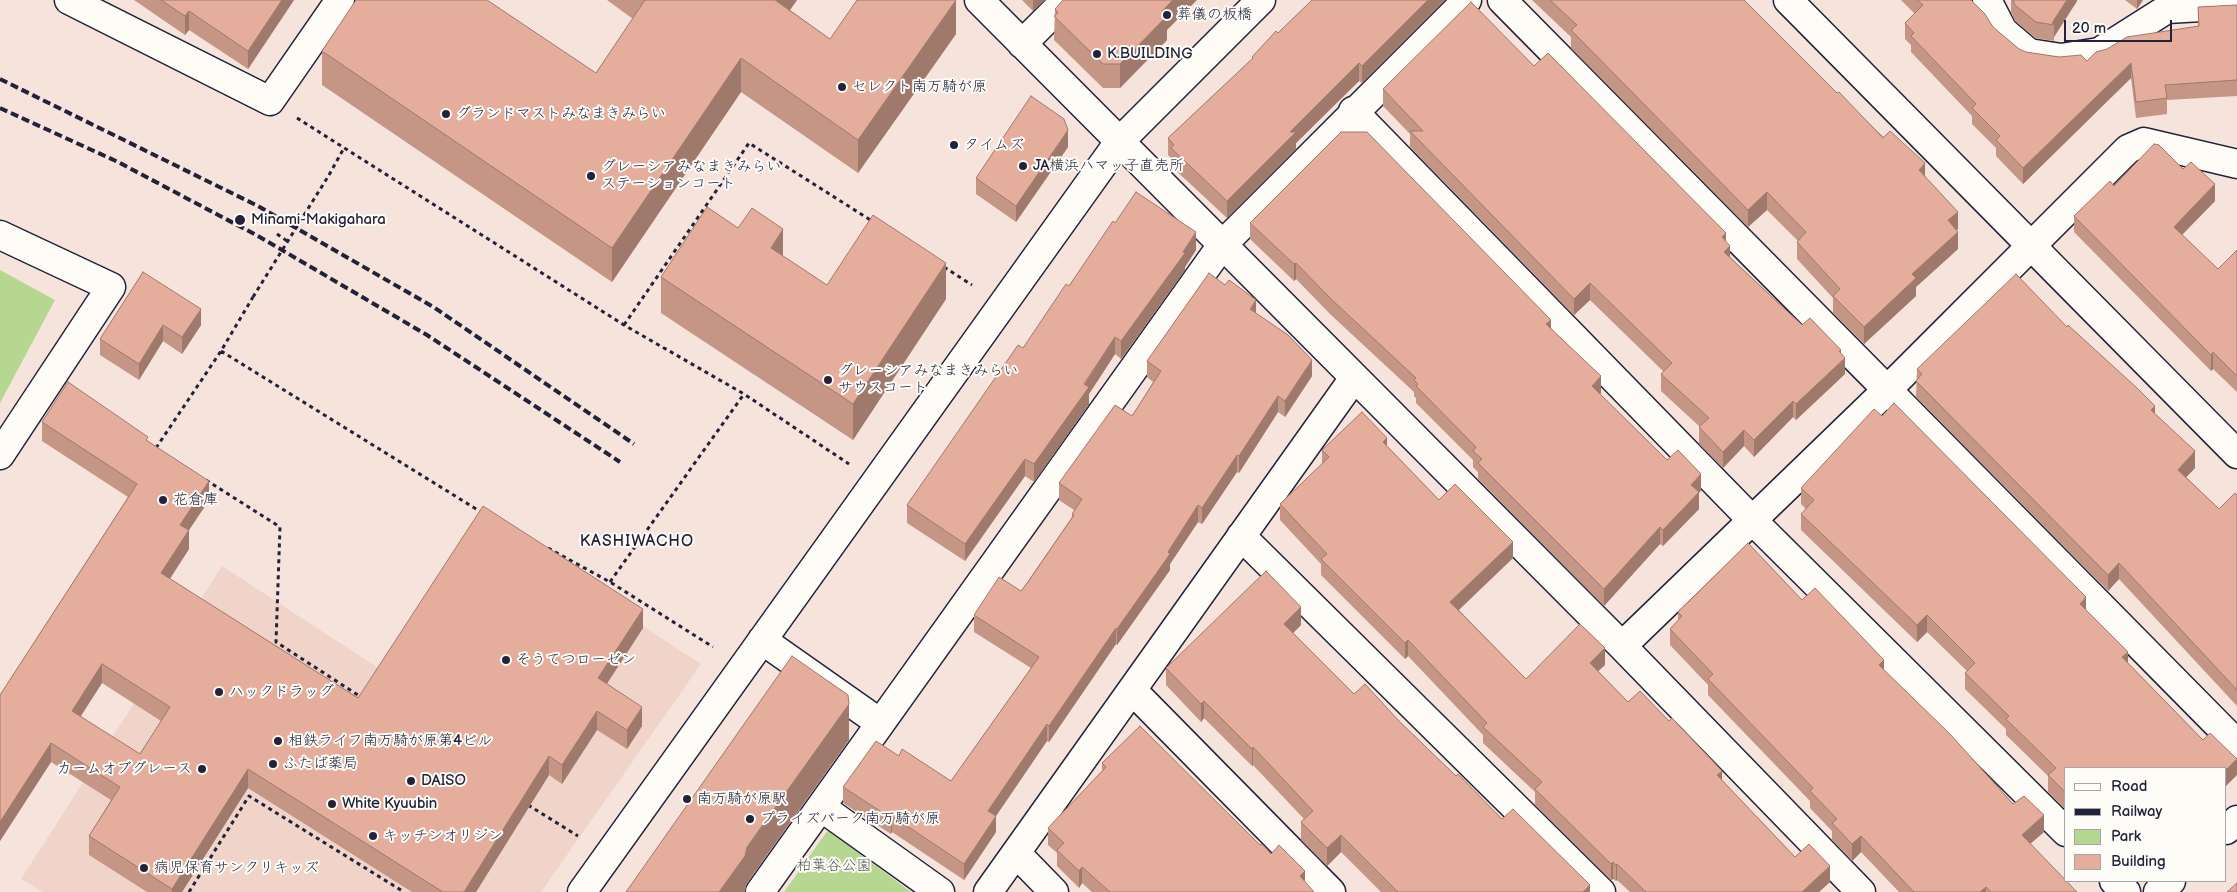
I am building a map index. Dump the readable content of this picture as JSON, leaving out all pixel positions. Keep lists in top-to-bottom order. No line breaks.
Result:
{"districts":["KASHIWACHO"],"parks":["柏葉谷公園"],"places":["葬儀の板橋","K.BUILDING","セレクト南万騎が原","グランドマストみなまきみらい","タイムズ","JA横浜ハマッ子直売所","グレーシアみなまきみらい ステーションコート","Minami-Makigahara","グレーシアみなまきみらい サウスコート","花倉庫","そうてつローゼン","ハックドラッグ","相鉄ライフ南万騎が原第4ビル","ふたば薬局","カームオブグレース","DAISO","南万騎が原駅","White Kyuubin","プライズパーク南万騎が原","キッチンオリジン","病児保育サンクリキッズ"],"legend":["Road","Railway","Park","Building"],"scale_bar":"20 m"}
